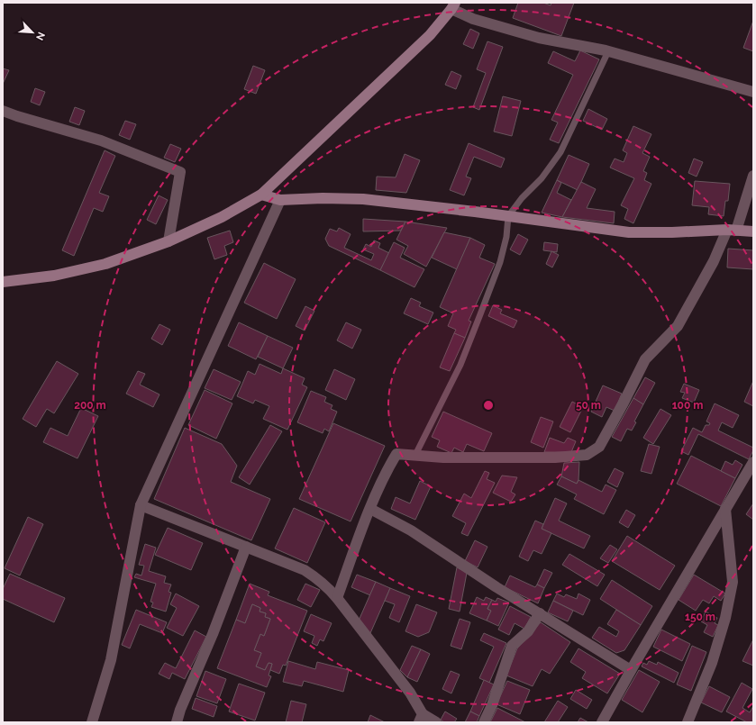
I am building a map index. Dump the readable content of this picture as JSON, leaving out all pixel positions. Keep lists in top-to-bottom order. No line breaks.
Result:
{"north":"bottom right","rings":["50 m","100 m","200 m","150 m"]}
